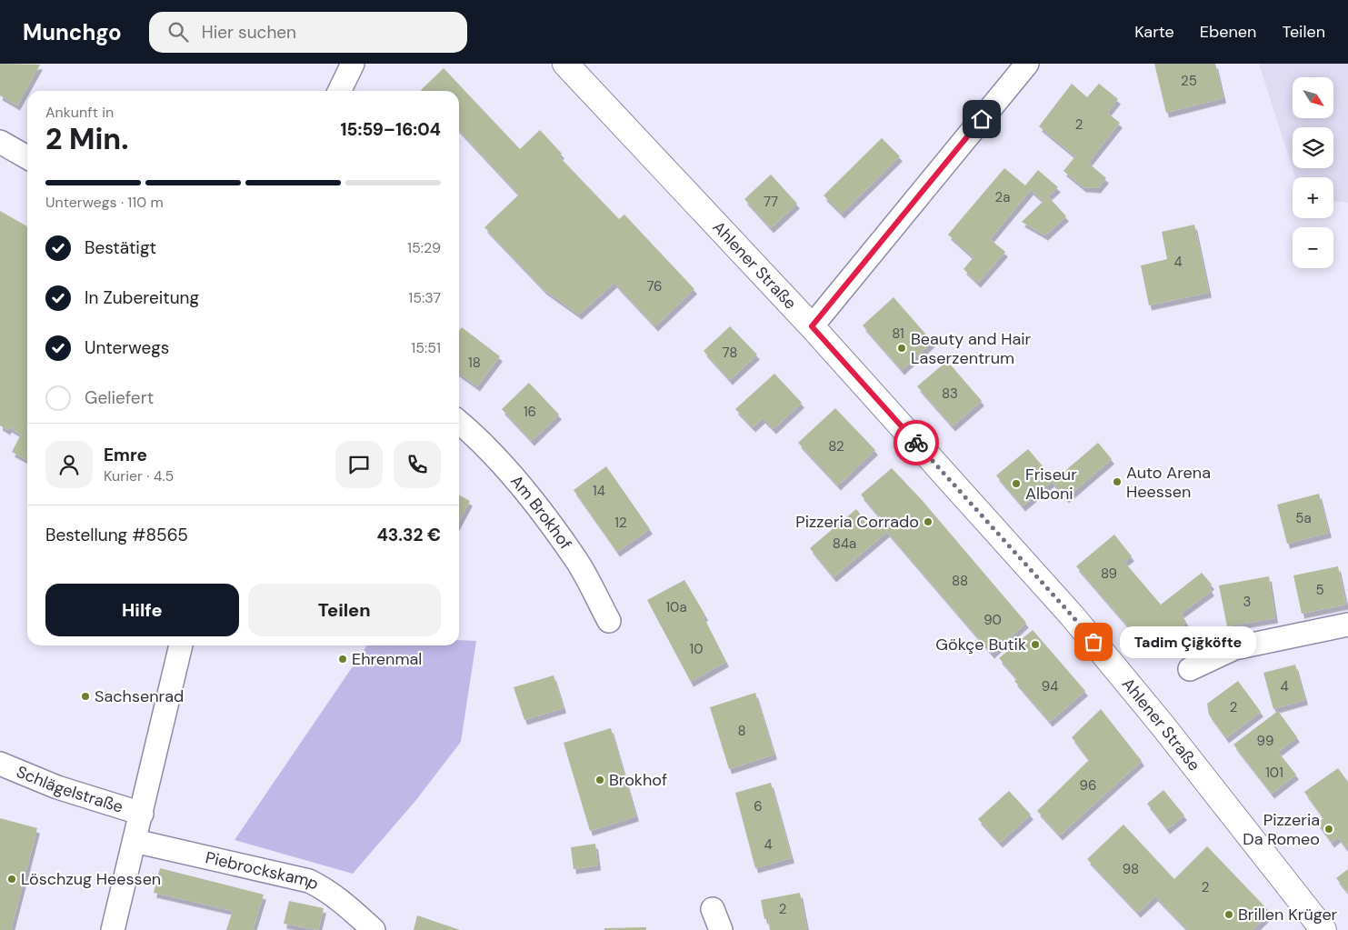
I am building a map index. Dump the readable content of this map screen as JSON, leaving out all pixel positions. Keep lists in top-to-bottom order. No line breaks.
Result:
{"streets":{"main road":["Ahlener Straße"],"street":["Am Brokhof","Schlägelstraße","Piebrockskamp"]},"places":["Beauty and Hair Laserzentrum","Auto Arena Heessen","Friseur Alboni","Pizzeria Corrado","Tadim Çiğköfte","Gökçe Butik","Ehrenmal","Sachsenrad","Brokhof","Pizzeria Da Romeo","Löschzug Heessen","Brillen Krüger"],"house_numbers":["25","2","2a","77","4","76","81","78","18","83","16","82","14","5a","12","84a","89","88","5","3","10a","90","10","94","4","2","8","99","101","96","6","4","98","2","2"],"north":"bottom right","page":{"header":"Munchgo","search":"Hier suchen","nav":["Karte","Ebenen","Teilen"],"map_buttons":["+","−"],"heading":["2 Min.","Ankunft in","15:59–16:04"],"panel":["Emre","Kurier · 4.5","Bestellung #8565","43.32 €"],"bar":"Unterwegs · 110 m","list":[["Bestätigt","15:29"],["In Zubereitung","15:37"],["Unterwegs","15:51"],"Geliefert"],"buttons":["Hilfe","Teilen"],"bubble":"Tadim Çiğköfte"}}
